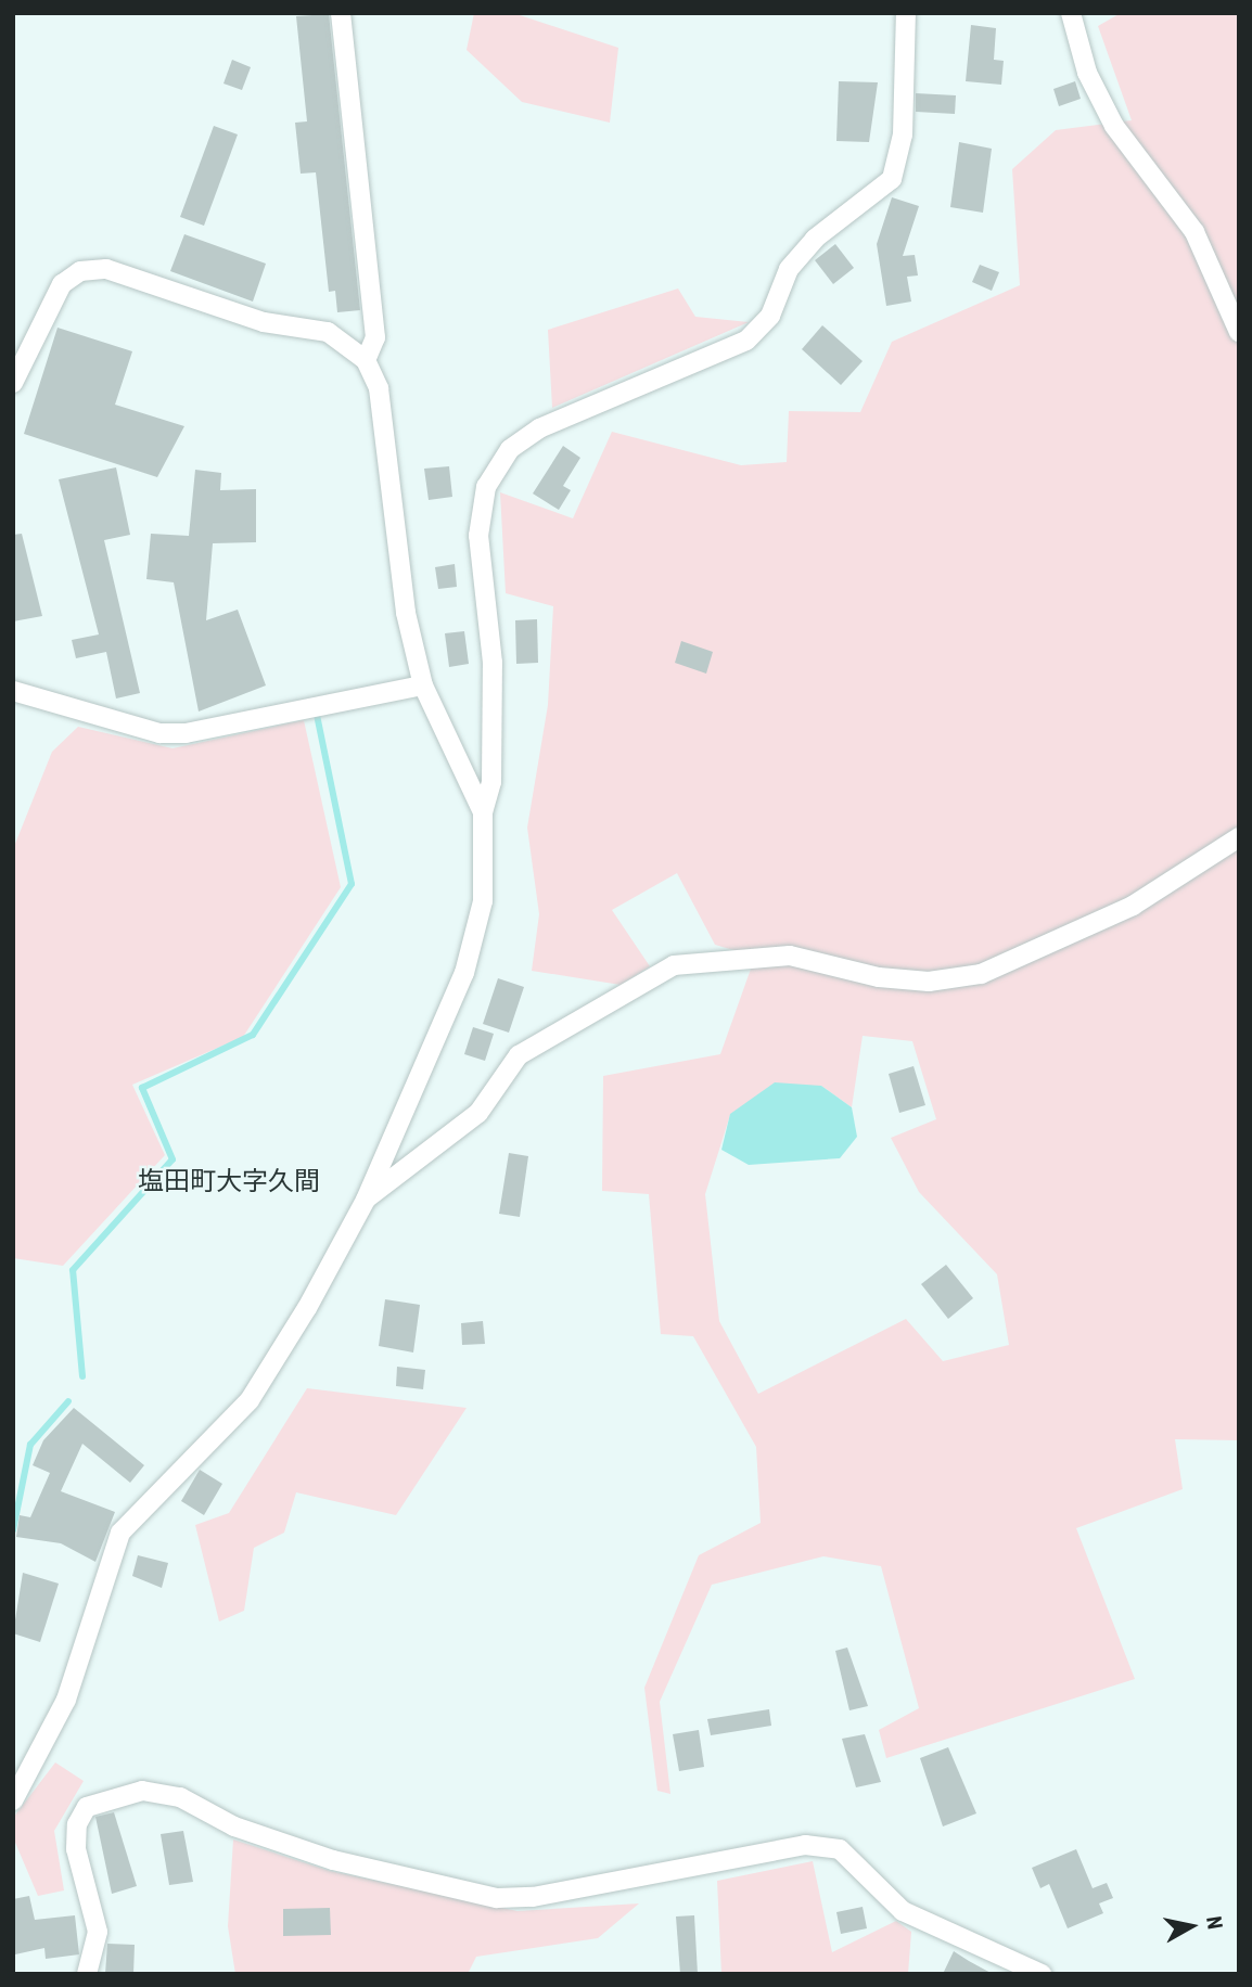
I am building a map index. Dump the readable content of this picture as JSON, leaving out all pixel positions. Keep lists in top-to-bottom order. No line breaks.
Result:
{"districts":["塩田町大字久間"],"north":"right"}
